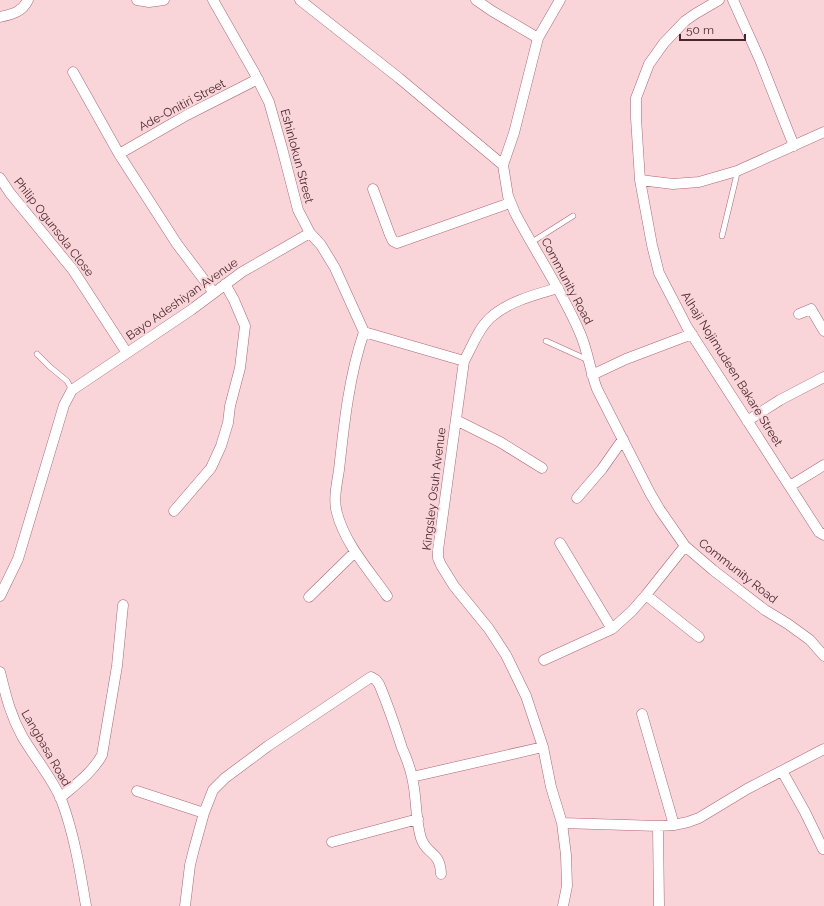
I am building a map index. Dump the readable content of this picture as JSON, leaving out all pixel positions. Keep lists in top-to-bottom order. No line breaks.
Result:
{"streets":{"street":["Ade-Onitiri Street","Eshinlokun Street","Philip Ogunsola Close","Community Road","Bayo Adeshiyan Avenue","Alhaji Nojimudeen Bakare Street","Kingsley Osuh Avenue","Langbasa Road"]},"crossings":[["Ade-Onitiri Street","Eshinlokun Street"],["Eshinlokun Street","Bayo Adeshiyan Avenue"],["Philip Ogunsola Close","Bayo Adeshiyan Avenue"],["Community Road","Kingsley Osuh Avenue"]],"scale_bar":"50 m"}
